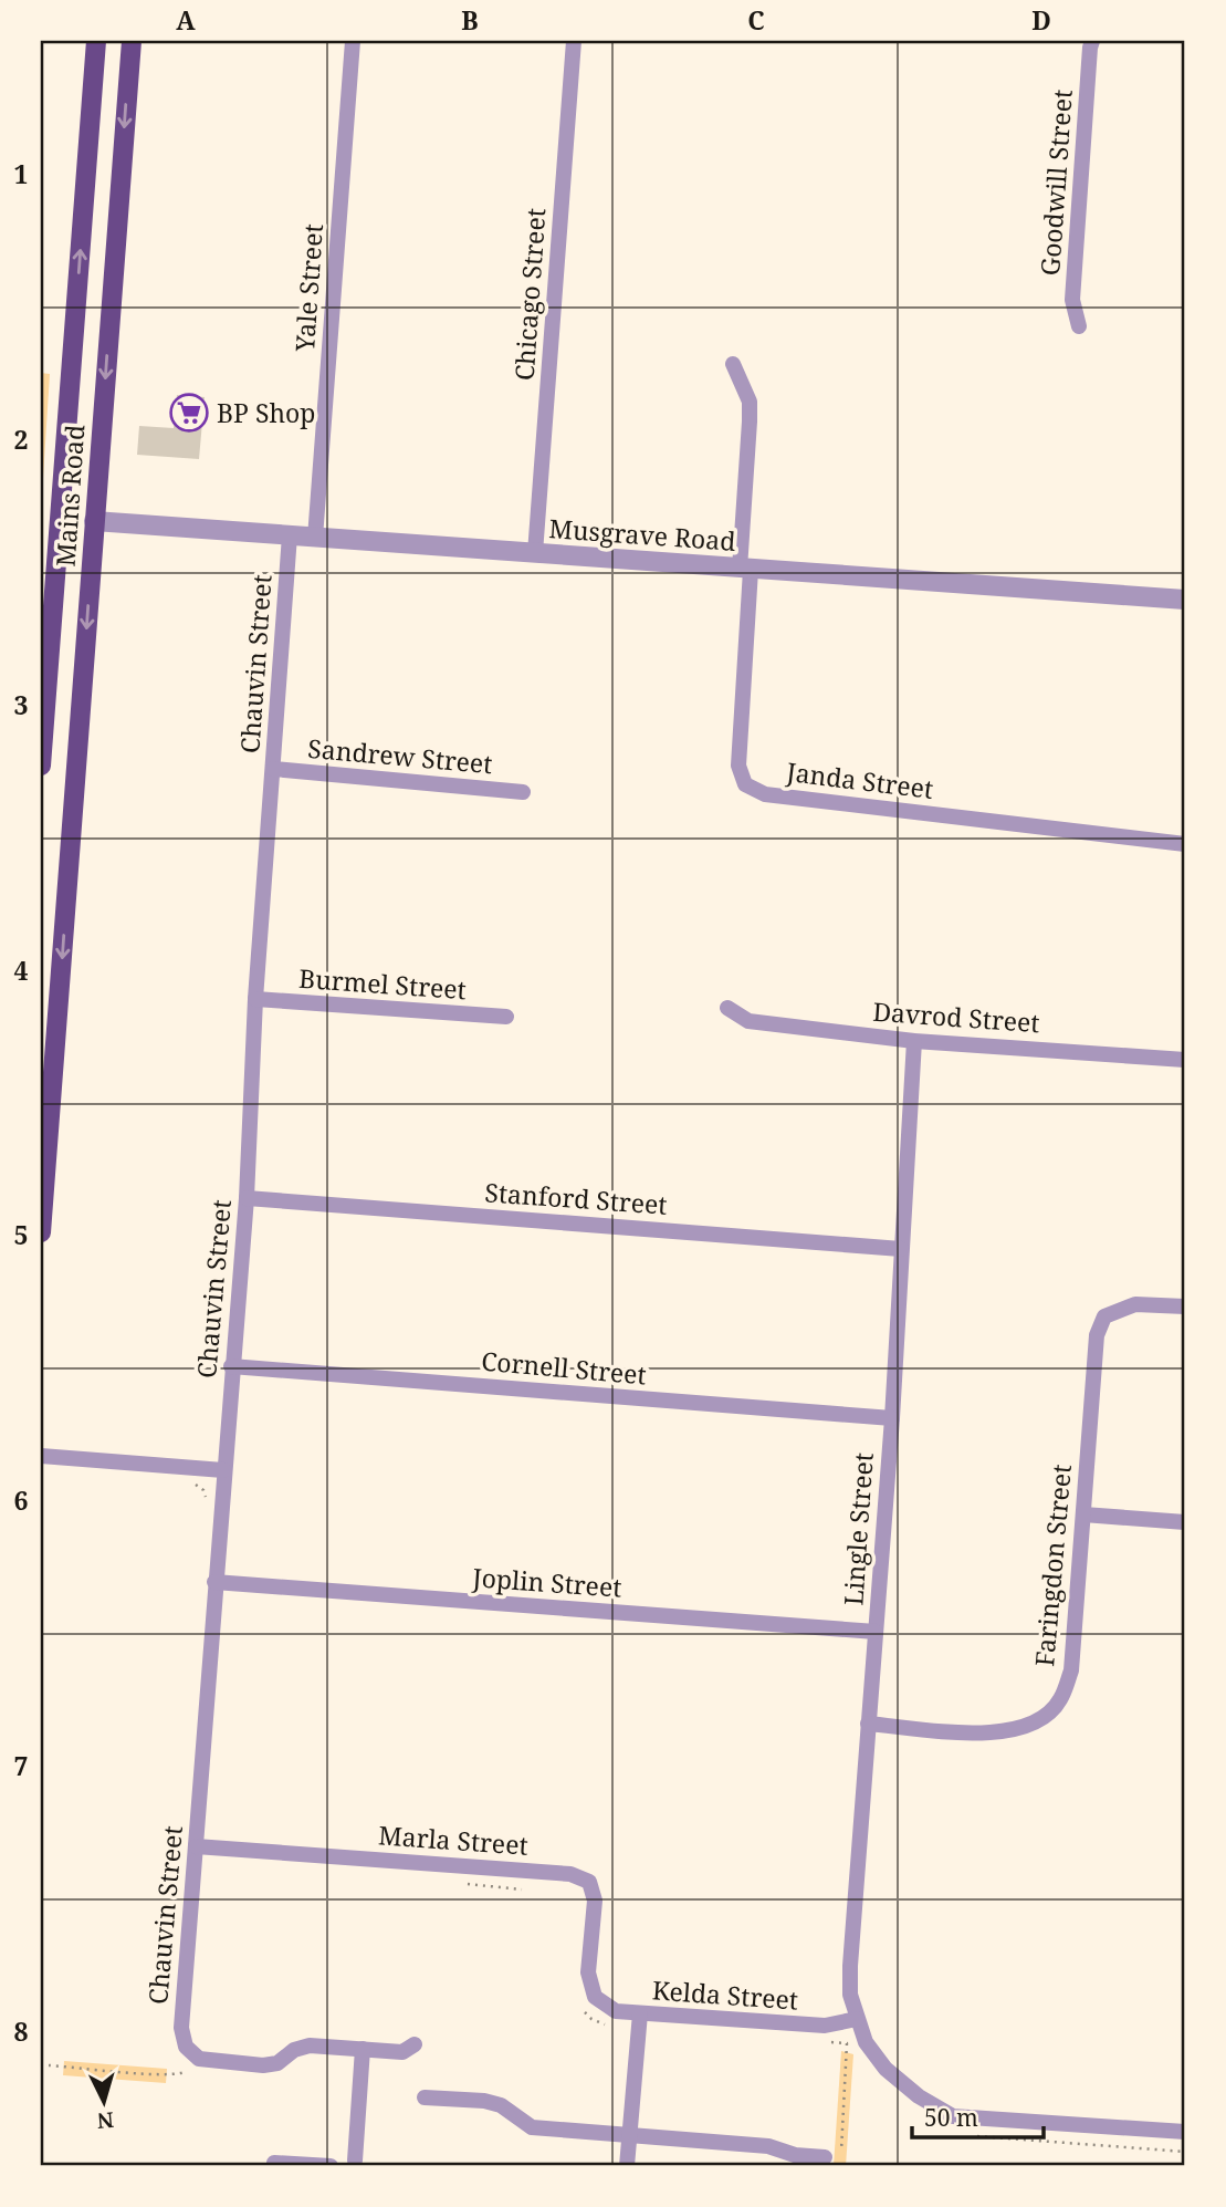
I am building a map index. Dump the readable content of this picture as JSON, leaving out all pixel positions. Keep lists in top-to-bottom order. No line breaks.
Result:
{"streets":{"main road":["Mains Road"],"street":["Goodwill Street","Yale Street","Chicago Street","Musgrave Road","Chauvin Street","Sandrew Street","Janda Street","Burmel Street","Davrod Street","Stanford Street","Cornell Street","Lingle Street","Faringdon Street","Joplin Street","Marla Street","Kelda Street"]},"crossings":[["Yale Street","Musgrave Road"],["Chicago Street","Musgrave Road"],["Mains Road","Musgrave Road"],["Musgrave Road","Chauvin Street"],["Musgrave Road","Janda Street"],["Chauvin Street","Sandrew Street"],["Chauvin Street","Burmel Street"],["Chauvin Street","Stanford Street"],["Chauvin Street","Cornell Street"],["Chauvin Street","Joplin Street"],["Chauvin Street","Marla Street"],["Davrod Street","Lingle Street"],["Stanford Street","Lingle Street"],["Cornell Street","Lingle Street"],["Lingle Street","Faringdon Street"],["Lingle Street","Joplin Street"],["Lingle Street","Kelda Street"],["Marla Street","Kelda Street"]],"places":{"supermarket":["BP Shop"]},"scale_bar":"50 m","north":"bottom","grid":{"columns":["A","B","C","D"],"rows":["1","2","3","4","5","6","7","8"]}}
